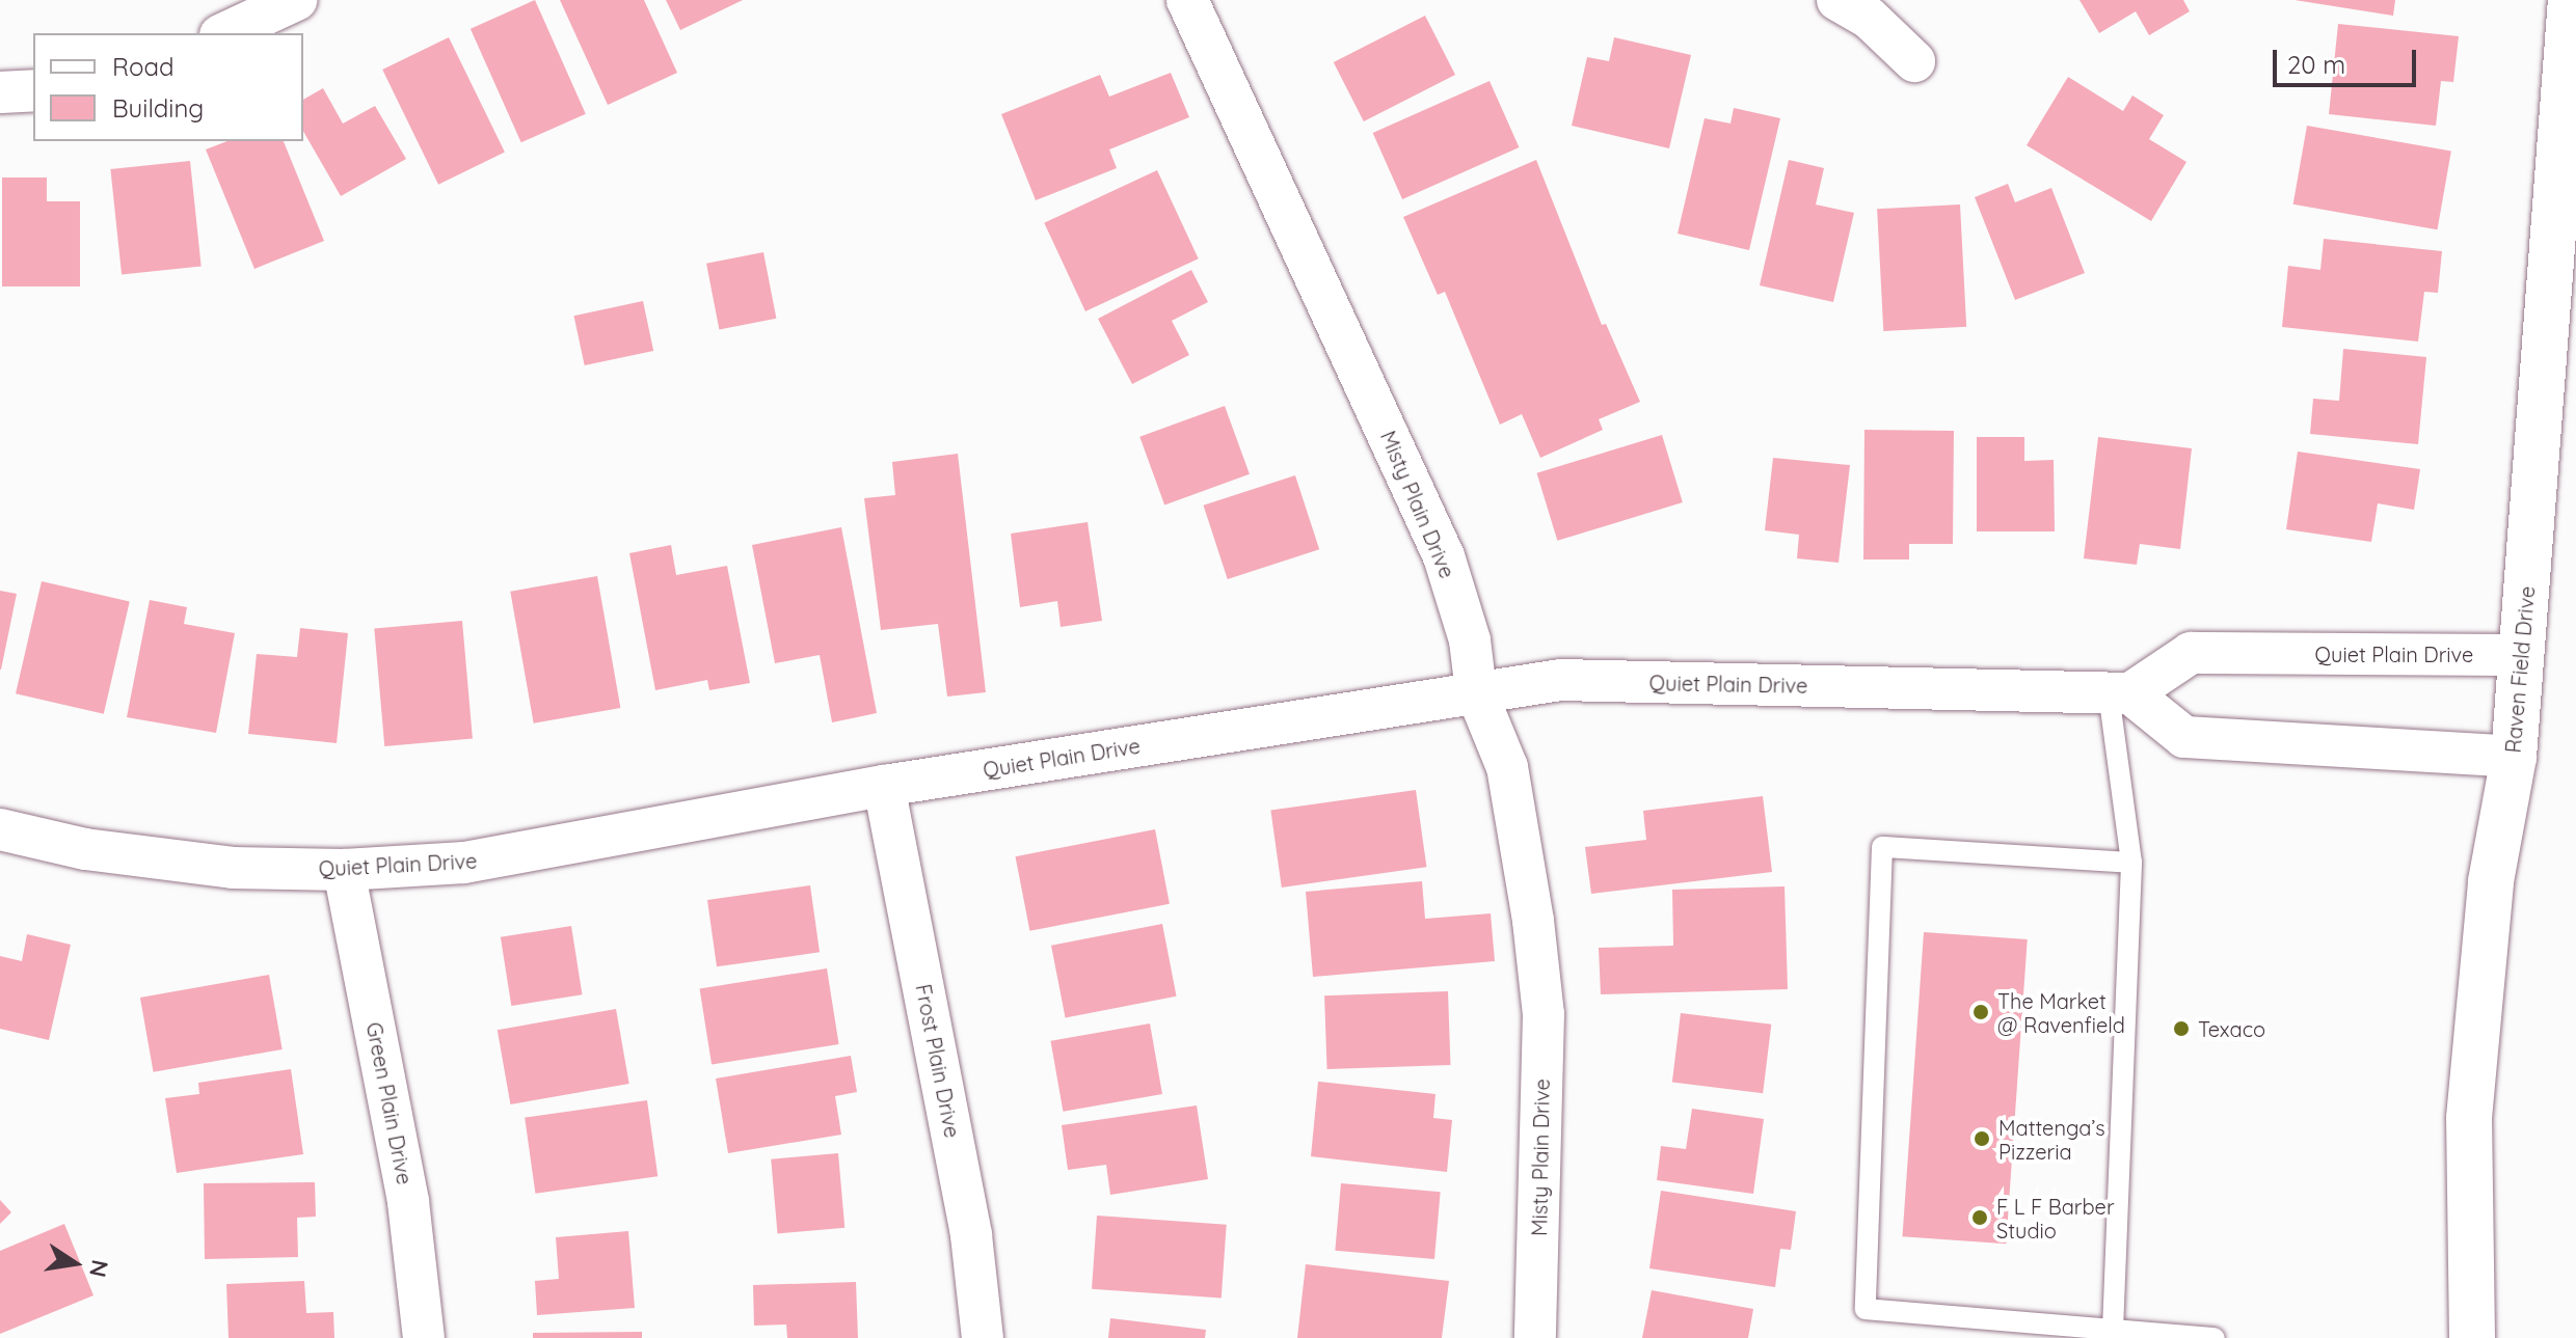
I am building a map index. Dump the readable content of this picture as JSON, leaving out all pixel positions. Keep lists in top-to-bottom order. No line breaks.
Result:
{"streets":{"street":["Misty Plain Drive","Quiet Plain Drive","Raven Field Drive","Frost Plain Drive","Green Plain Drive"]},"crossings":[["Misty Plain Drive","Quiet Plain Drive"],["Quiet Plain Drive","Raven Field Drive"],["Quiet Plain Drive","Frost Plain Drive"],["Quiet Plain Drive","Green Plain Drive"]],"places":["The Market @ Ravenfield","Texaco","Mattenga’s Pizzeria","F L F Barber Studio"],"legend":["Road","Building"],"scale_bar":"20 m","north":"right"}
